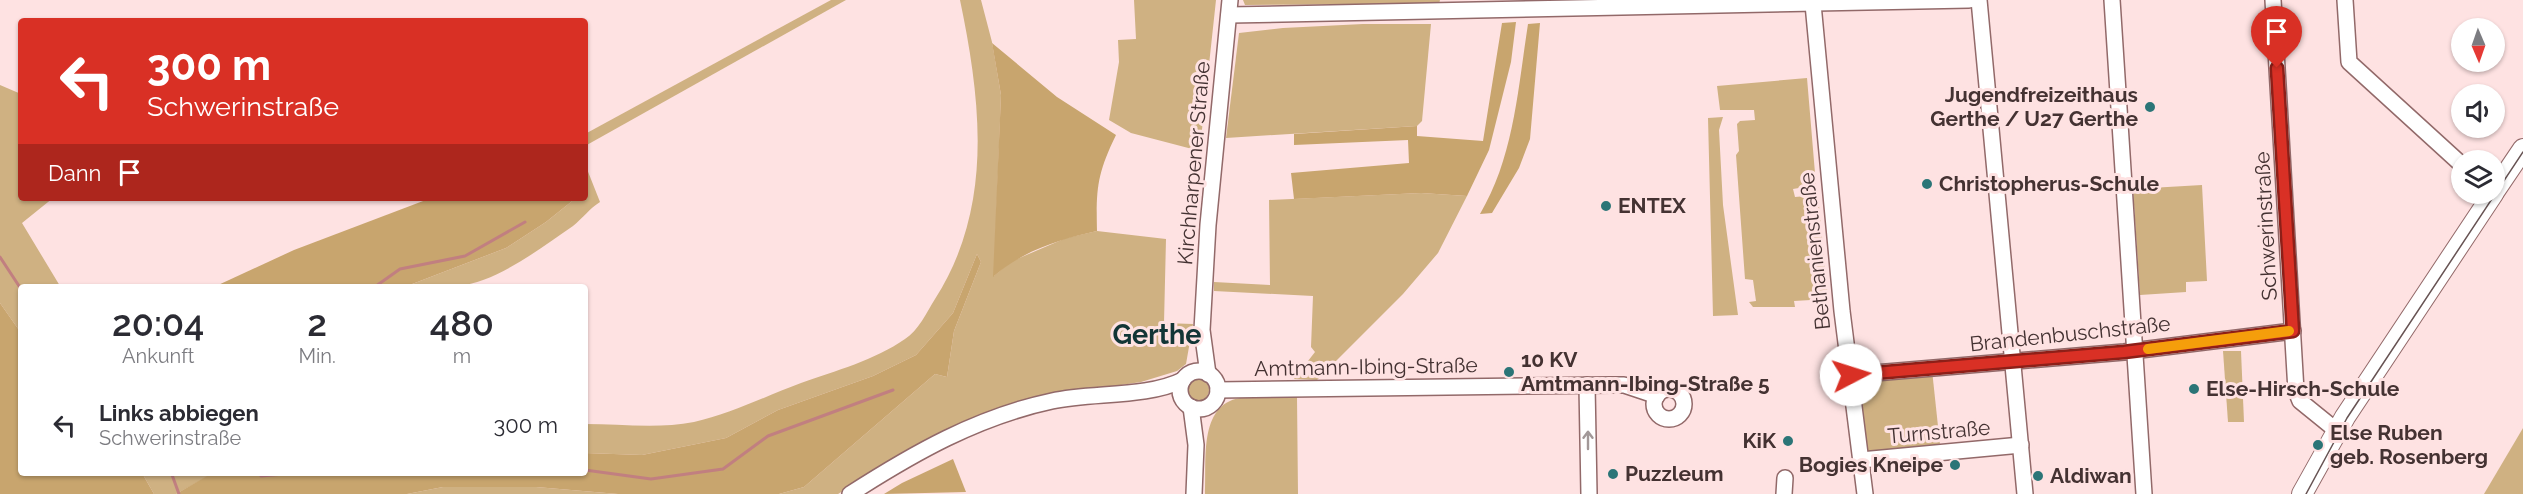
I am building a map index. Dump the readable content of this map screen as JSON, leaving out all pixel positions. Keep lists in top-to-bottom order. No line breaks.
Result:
{"streets":{"street":["Kirchharpener Straße","Schwerinstraße","Bethanienstraße","Brandenbuschstraße","Amtmann-Ibing-Straße","Turnstraße"]},"crossings":[["Kirchharpener Straße","Amtmann-Ibing-Straße"],["Schwerinstraße","Brandenbuschstraße"],["Bethanienstraße","Brandenbuschstraße"],["Bethanienstraße","Turnstraße"]],"districts":["Gerthe"],"places":["Jugendfreizeithaus Gerthe / U27 Gerthe","Christopherus-Schule","ENTEX","10 KV Amtmann-Ibing-Straße 5","Else-Hirsch-Schule","KiK","Else Ruben geb. Rosenberg","Bogies Kneipe","Puzzleum","Aldiwan"],"north":"bottom","page":{"turn":["300 m","Schwerinstraße"],"then":"Dann","eta":["20:04","Ankunft","2","Min.","480","m"],"list":[{"name":"Links abbiegen","note":"Schwerinstraße","value":"300 m"}]}}
